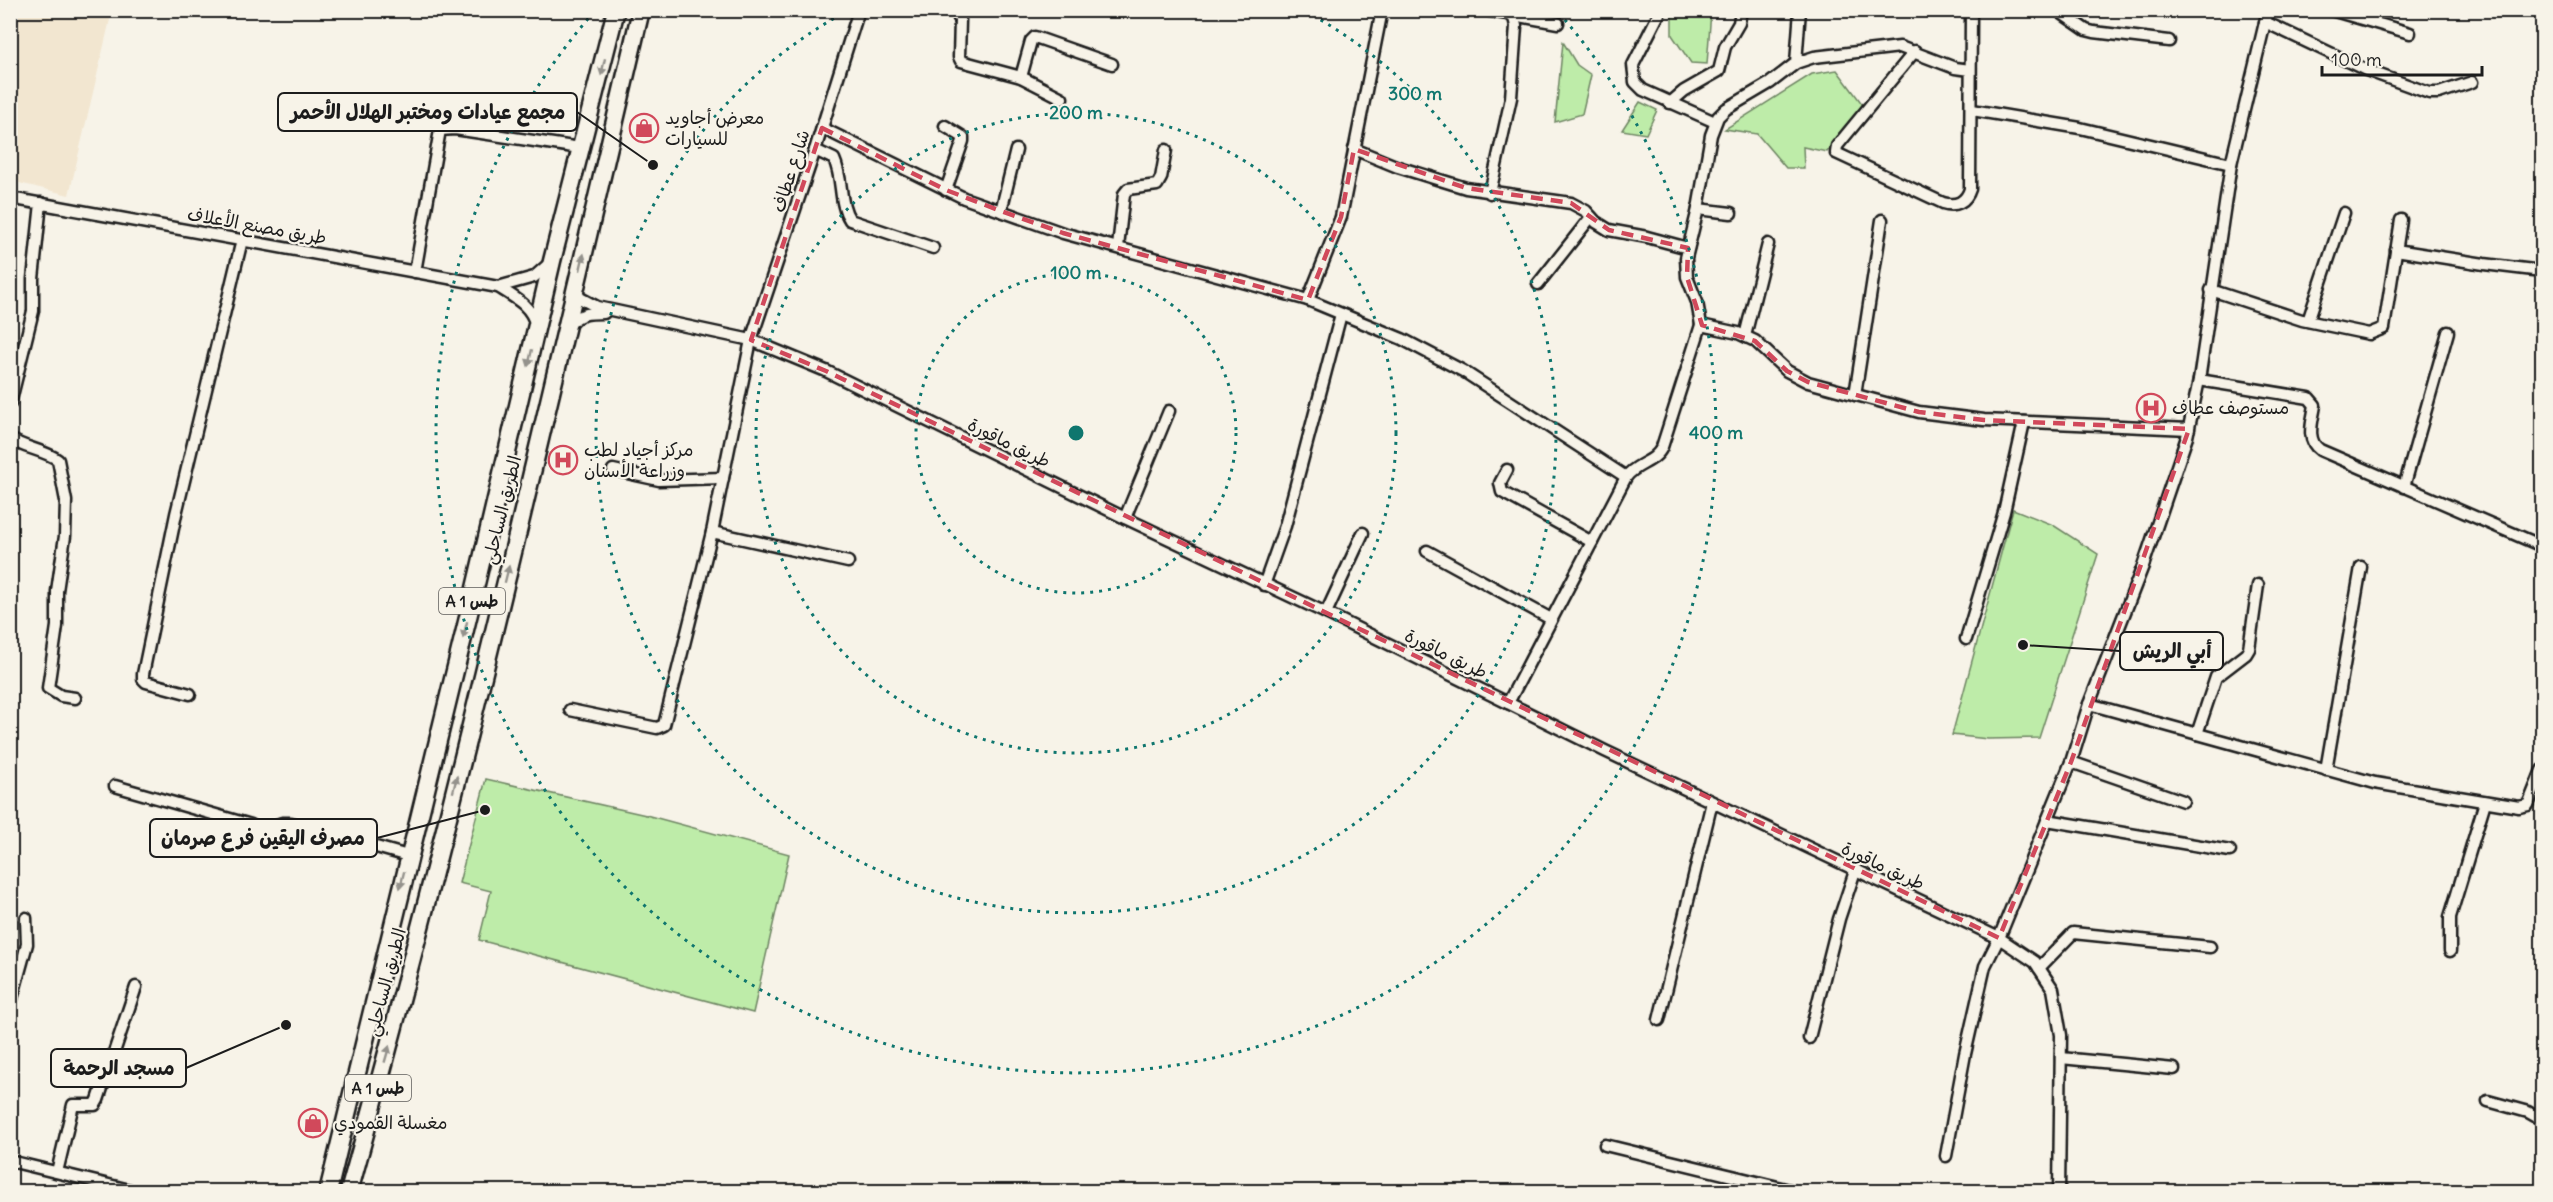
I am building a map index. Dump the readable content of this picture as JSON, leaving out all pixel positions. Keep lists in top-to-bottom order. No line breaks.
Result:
{"streets":{"highway":["الطريق الساحلي","A 1 طس"],"street":["شارع عطاف","طريق مصنع الأعلاف","طريق ماقورة"]},"crossings":[["شارع عطاف","طريق ماقورة"],["طريق مصنع الأعلاف","الطريق الساحلي"],["طريق ماقورة","الطريق الساحلي"]],"places":{"shop":["معرض أجاويد للسيارات","مغسلة القمودي"],"other":["مجمع عيادات ومختبر الهلال الأحمر","أبي الريش","مصرف اليقين فرع صرمان","مسجد الرحمة"],"hospital":["مستوصف عطاف","مركز أجياد لطب وزراعة الأسنان"]},"scale_bar":"100 m","rings":["300 m","200 m","100 m","400 m"]}
